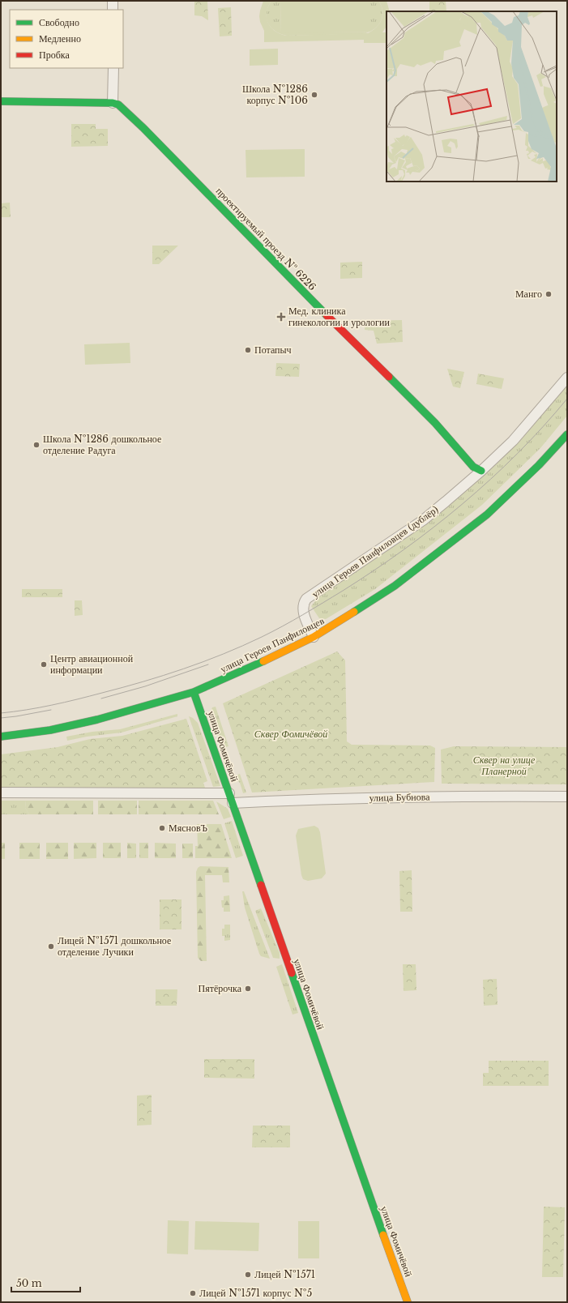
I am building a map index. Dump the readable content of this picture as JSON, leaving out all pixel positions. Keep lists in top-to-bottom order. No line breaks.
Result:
{"streets":{"street":["проектируемый проезд № 6226","улица Героев Панфиловцев (дублёр)","улица Героев Панфиловцев","улица Фомичёвой","улица Бубнова"]},"crossings":[["проектируемый проезд № 6226","улица Героев Панфиловцев (дублёр)"],["улица Героев Панфиловцев (дублёр)","улица Героев Панфиловцев"],["улица Героев Панфиловцев","улица Фомичёвой"],["улица Фомичёвой","улица Бубнова"]],"parks":["Сквер Фомичёвой","Сквер на улице Планерной"],"places":{"other":["Школа №1286 корпус №106","Манго","Потапыч","Школа №1286 дошкольное отделение Радуга","Центр авиационной информации","МясновЪ","Лицей №1571 дошкольное отделение Лучики","Пятёрочка","Лицей №1571","Лицей №1571 корпус №5"],"health":["Мед. клиника гинекологии и урологии"]},"legend":["Свободно","Медленно","Пробка"],"scale_bar":"50 m"}
